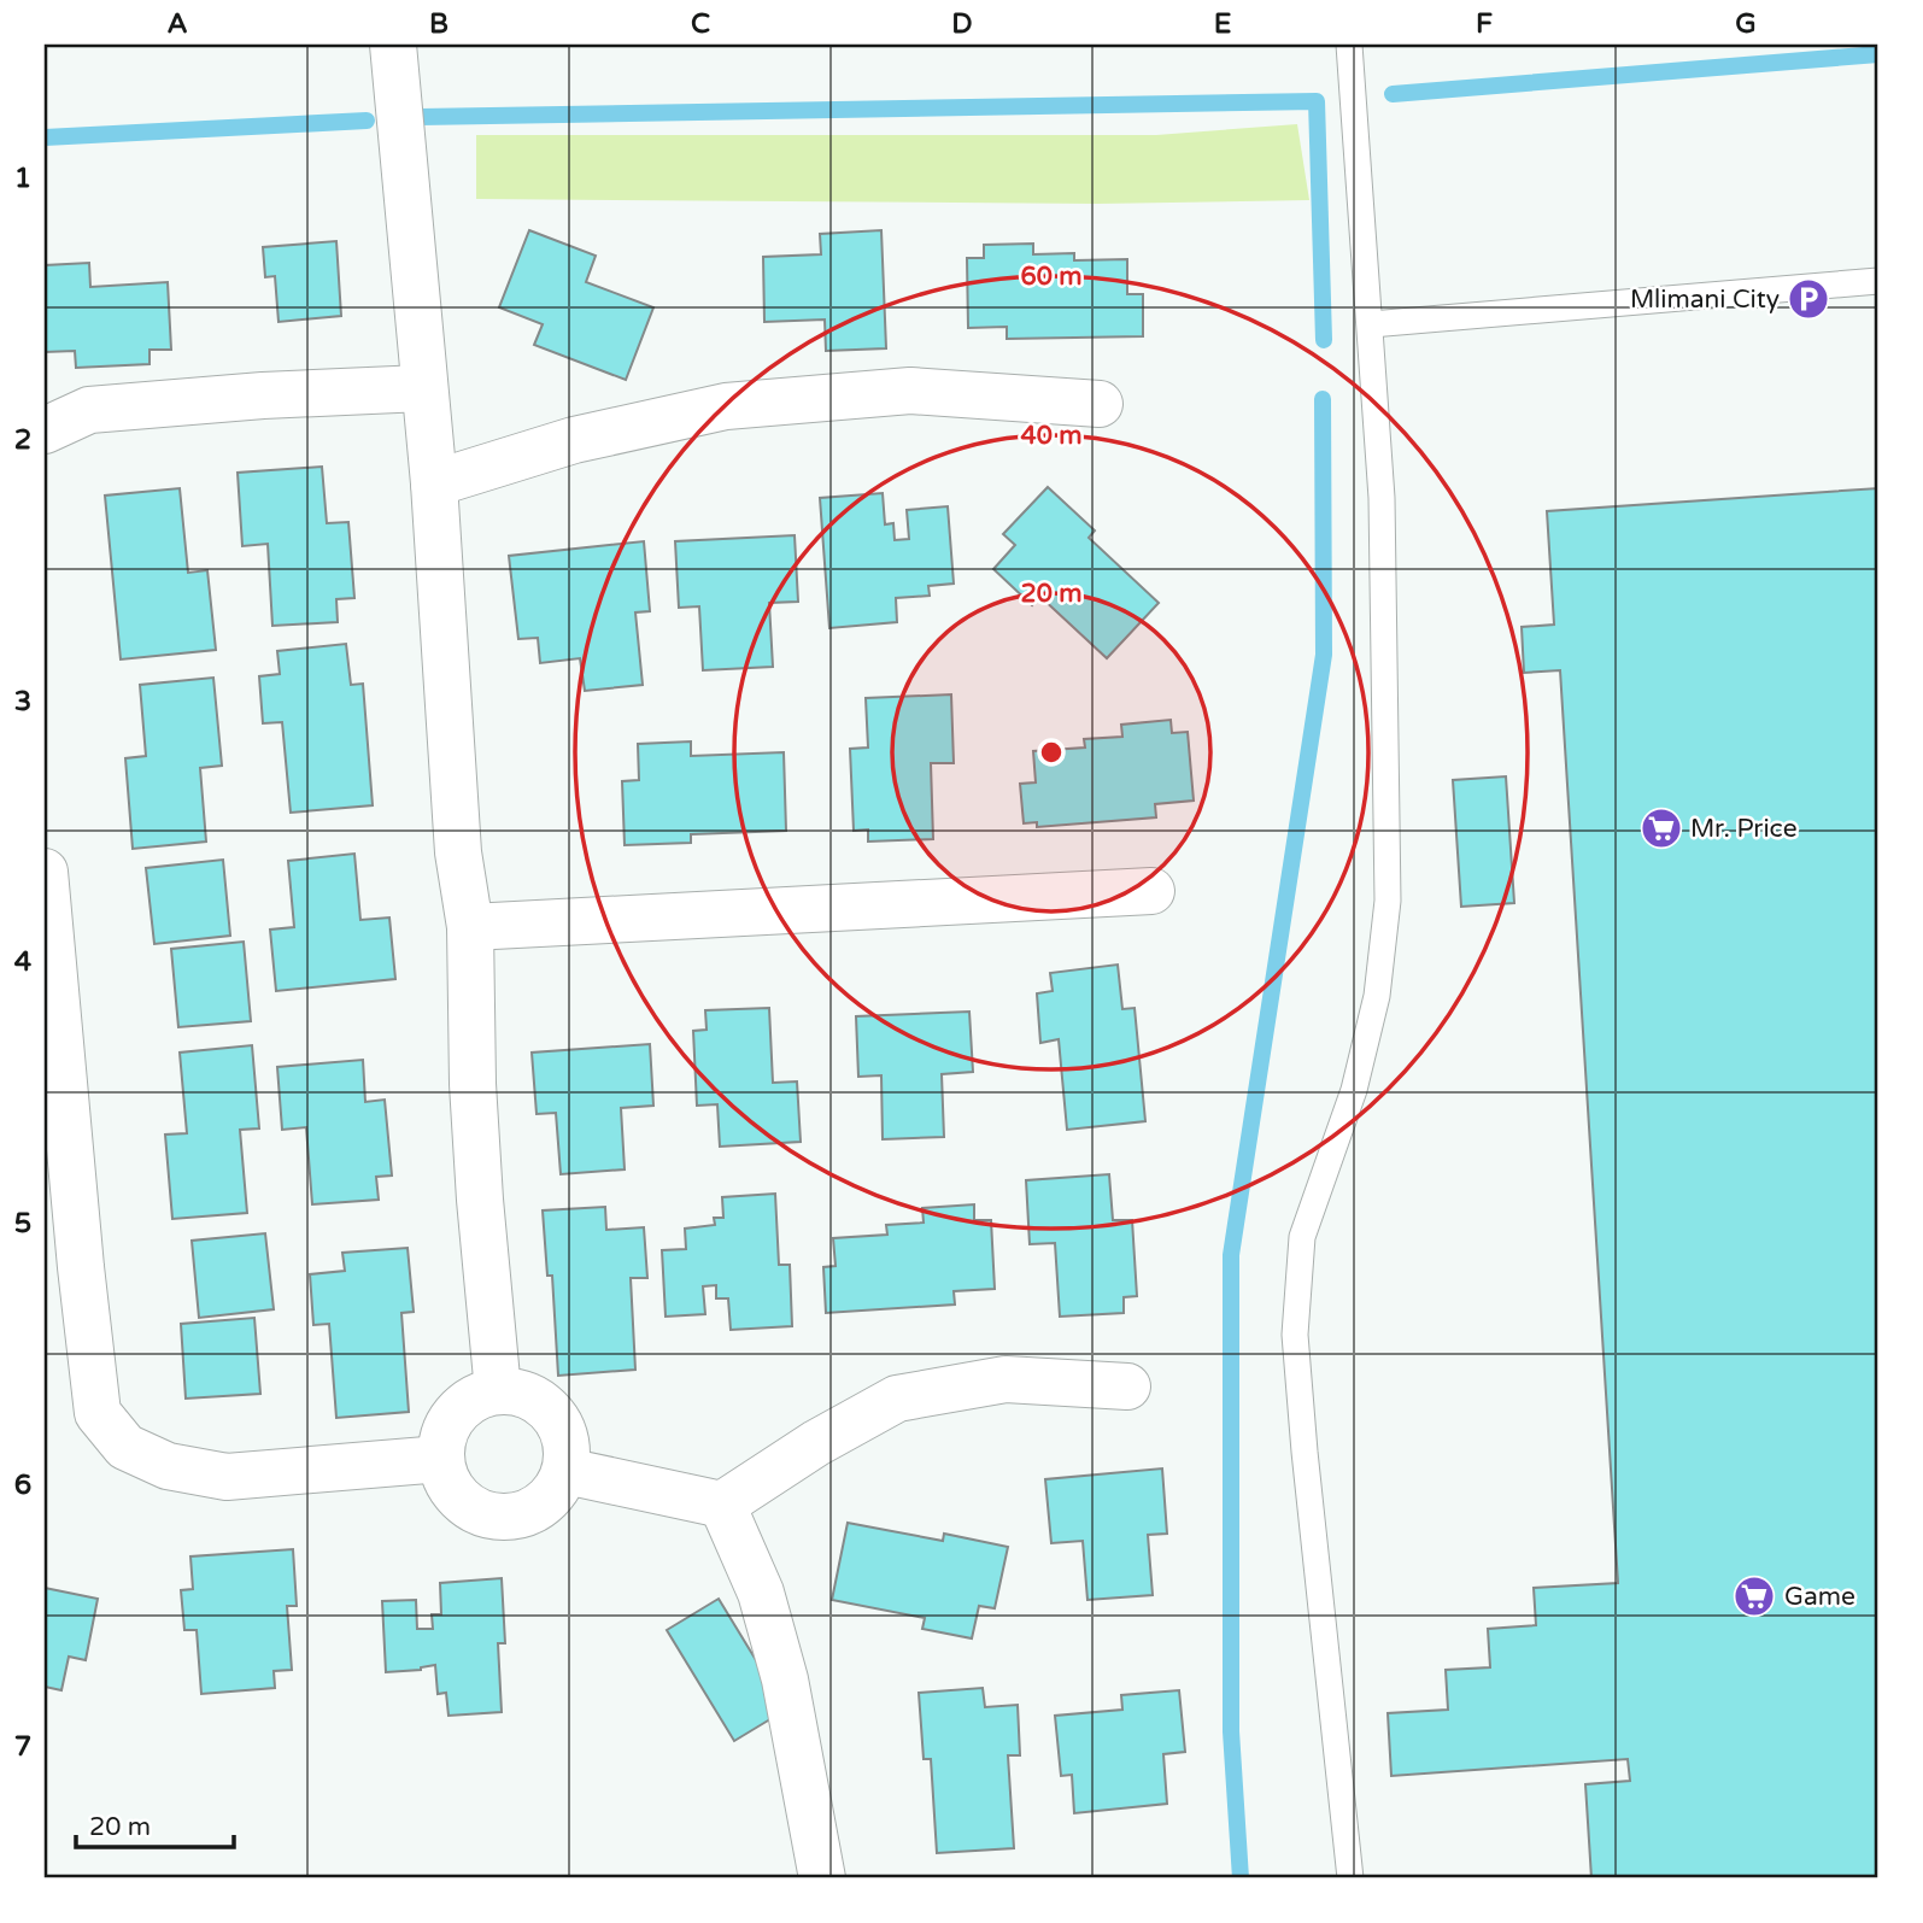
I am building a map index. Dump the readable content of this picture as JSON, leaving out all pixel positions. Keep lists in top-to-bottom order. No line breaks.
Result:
{"places":{"parking":["Mlimani City"],"supermarket":["Mr. Price","Game"]},"scale_bar":"20 m","grid":{"columns":["A","B","C","D","E","F","G"],"rows":["1","2","3","4","5","6","7"]},"rings":["60 m","40 m","20 m"]}
